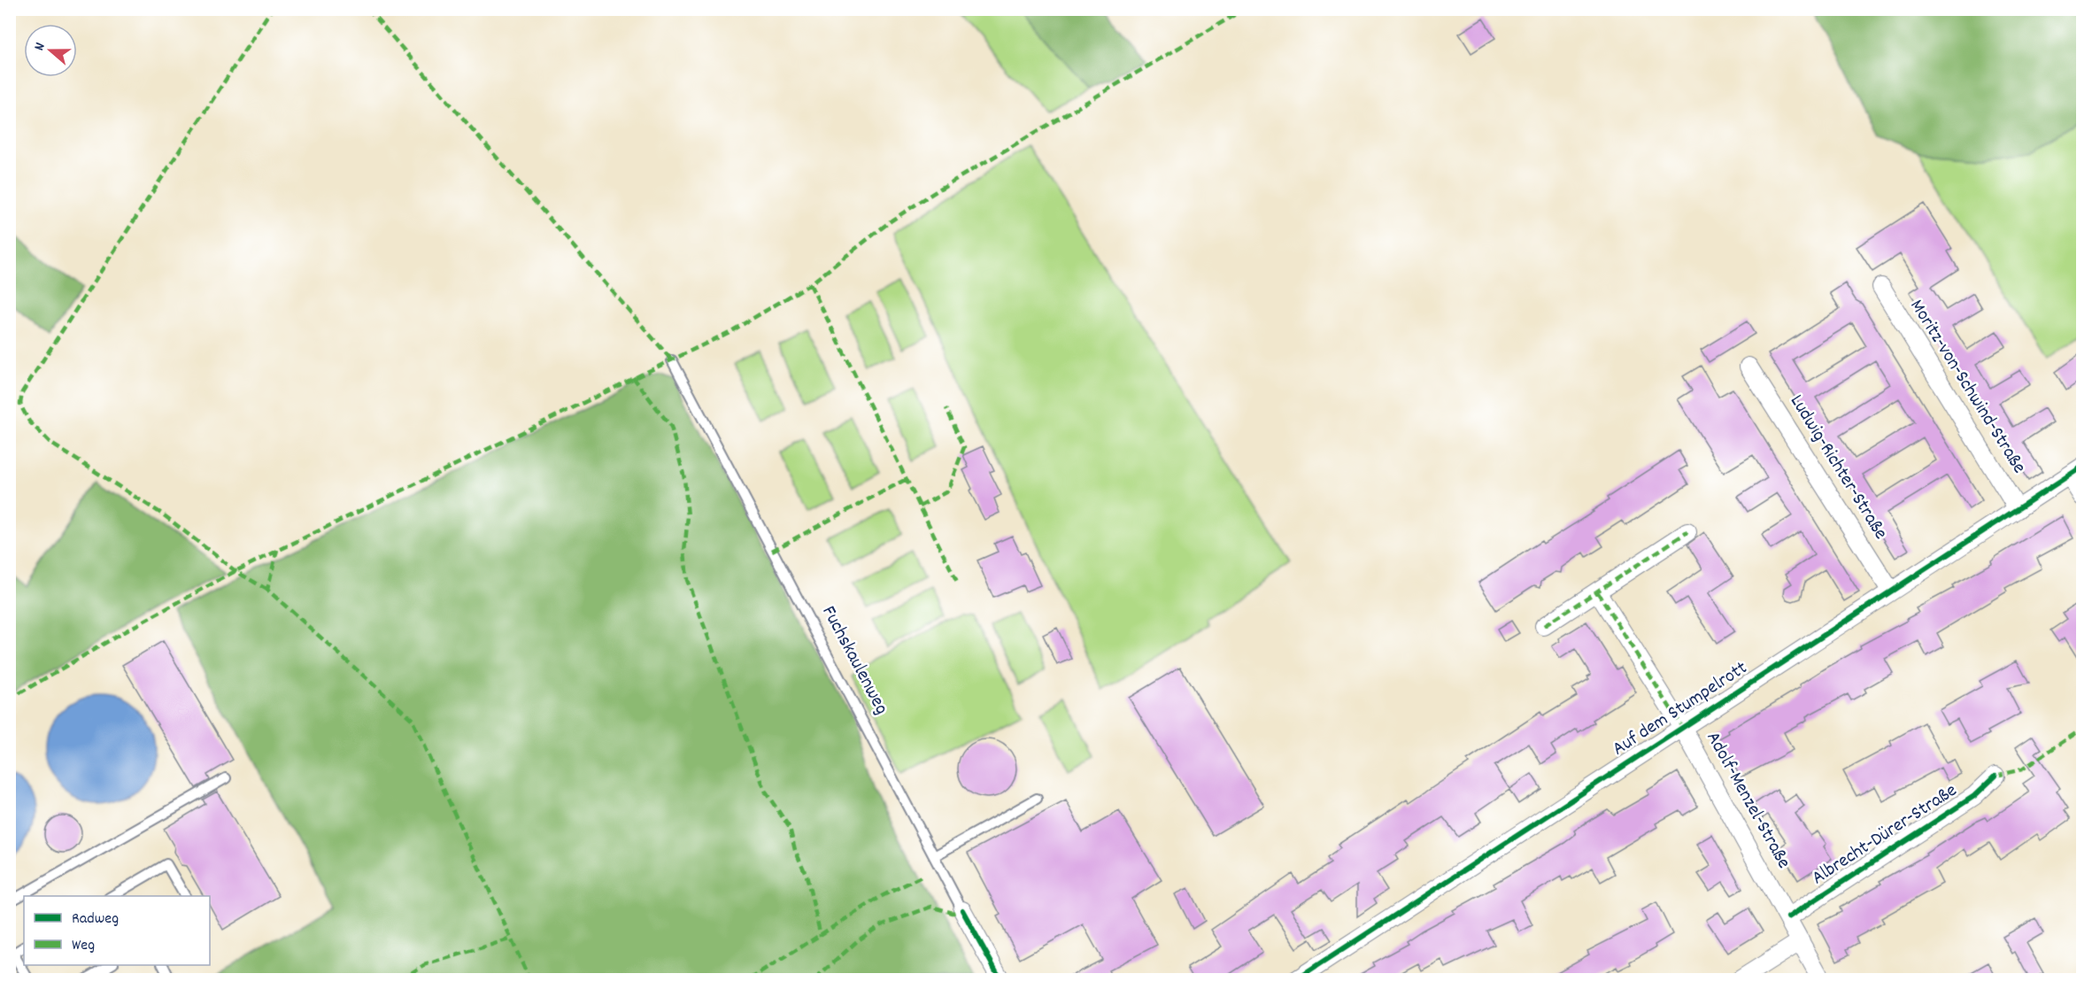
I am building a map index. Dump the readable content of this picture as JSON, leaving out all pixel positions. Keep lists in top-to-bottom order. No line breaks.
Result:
{"streets":{"street":["Moritz-von-Schwind-Straße","Ludwig-Richter-Straße","Fuchskaulenweg","Auf dem Stumpelrott","Adolf-Menzel-Straße","Albrecht-Dürer-Straße"]},"crossings":[["Moritz-von-Schwind-Straße","Auf dem Stumpelrott"],["Ludwig-Richter-Straße","Auf dem Stumpelrott"],["Auf dem Stumpelrott","Adolf-Menzel-Straße"],["Adolf-Menzel-Straße","Albrecht-Dürer-Straße"]],"legend":["Radweg","Weg"],"north":"left"}
